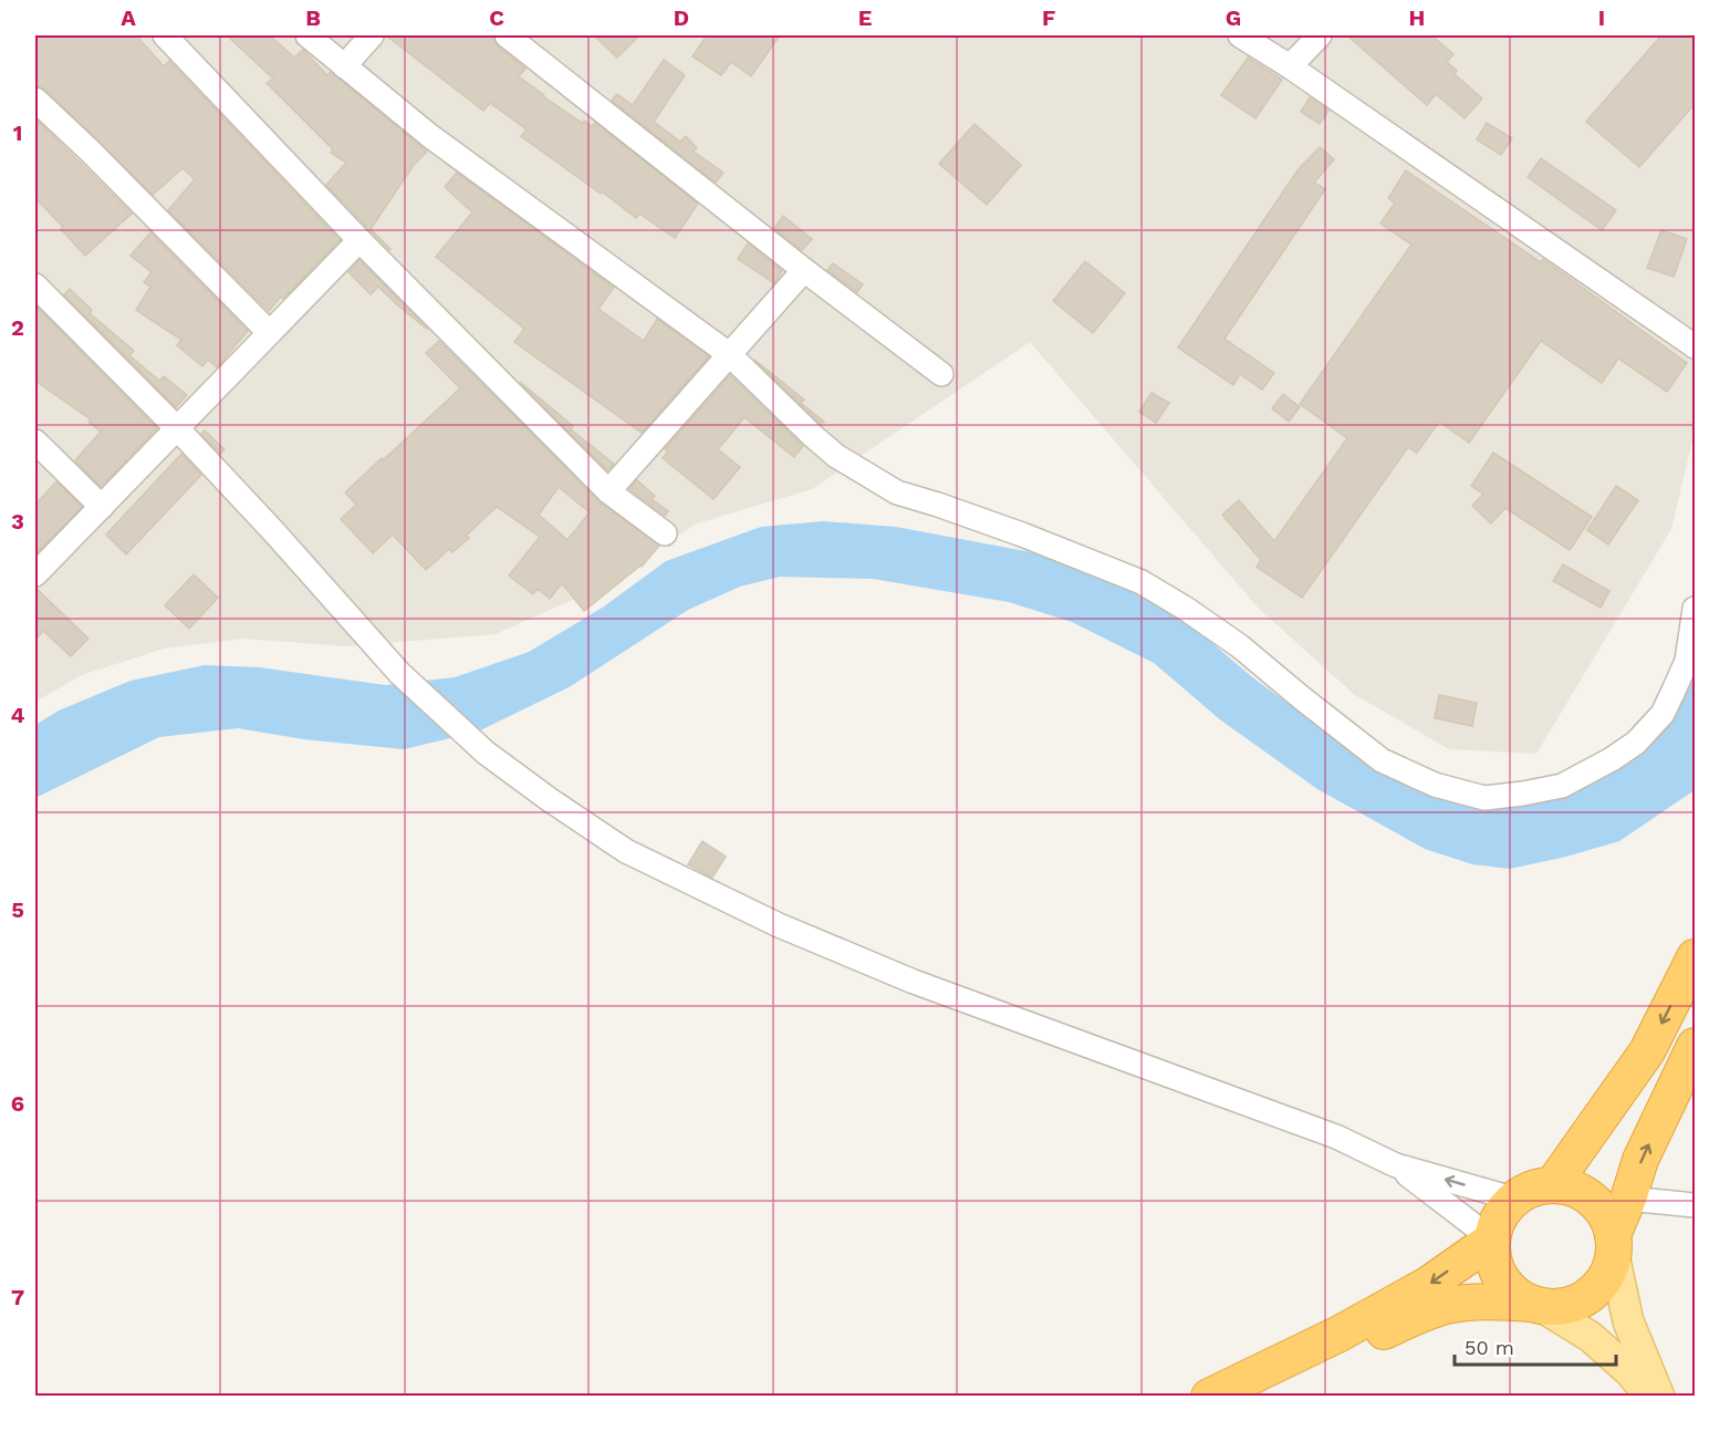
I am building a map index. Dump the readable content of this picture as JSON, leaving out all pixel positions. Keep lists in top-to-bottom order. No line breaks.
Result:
{"scale_bar":"50 m","grid":{"columns":["A","B","C","D","E","F","G","H","I"],"rows":["1","2","3","4","5","6","7"]}}
